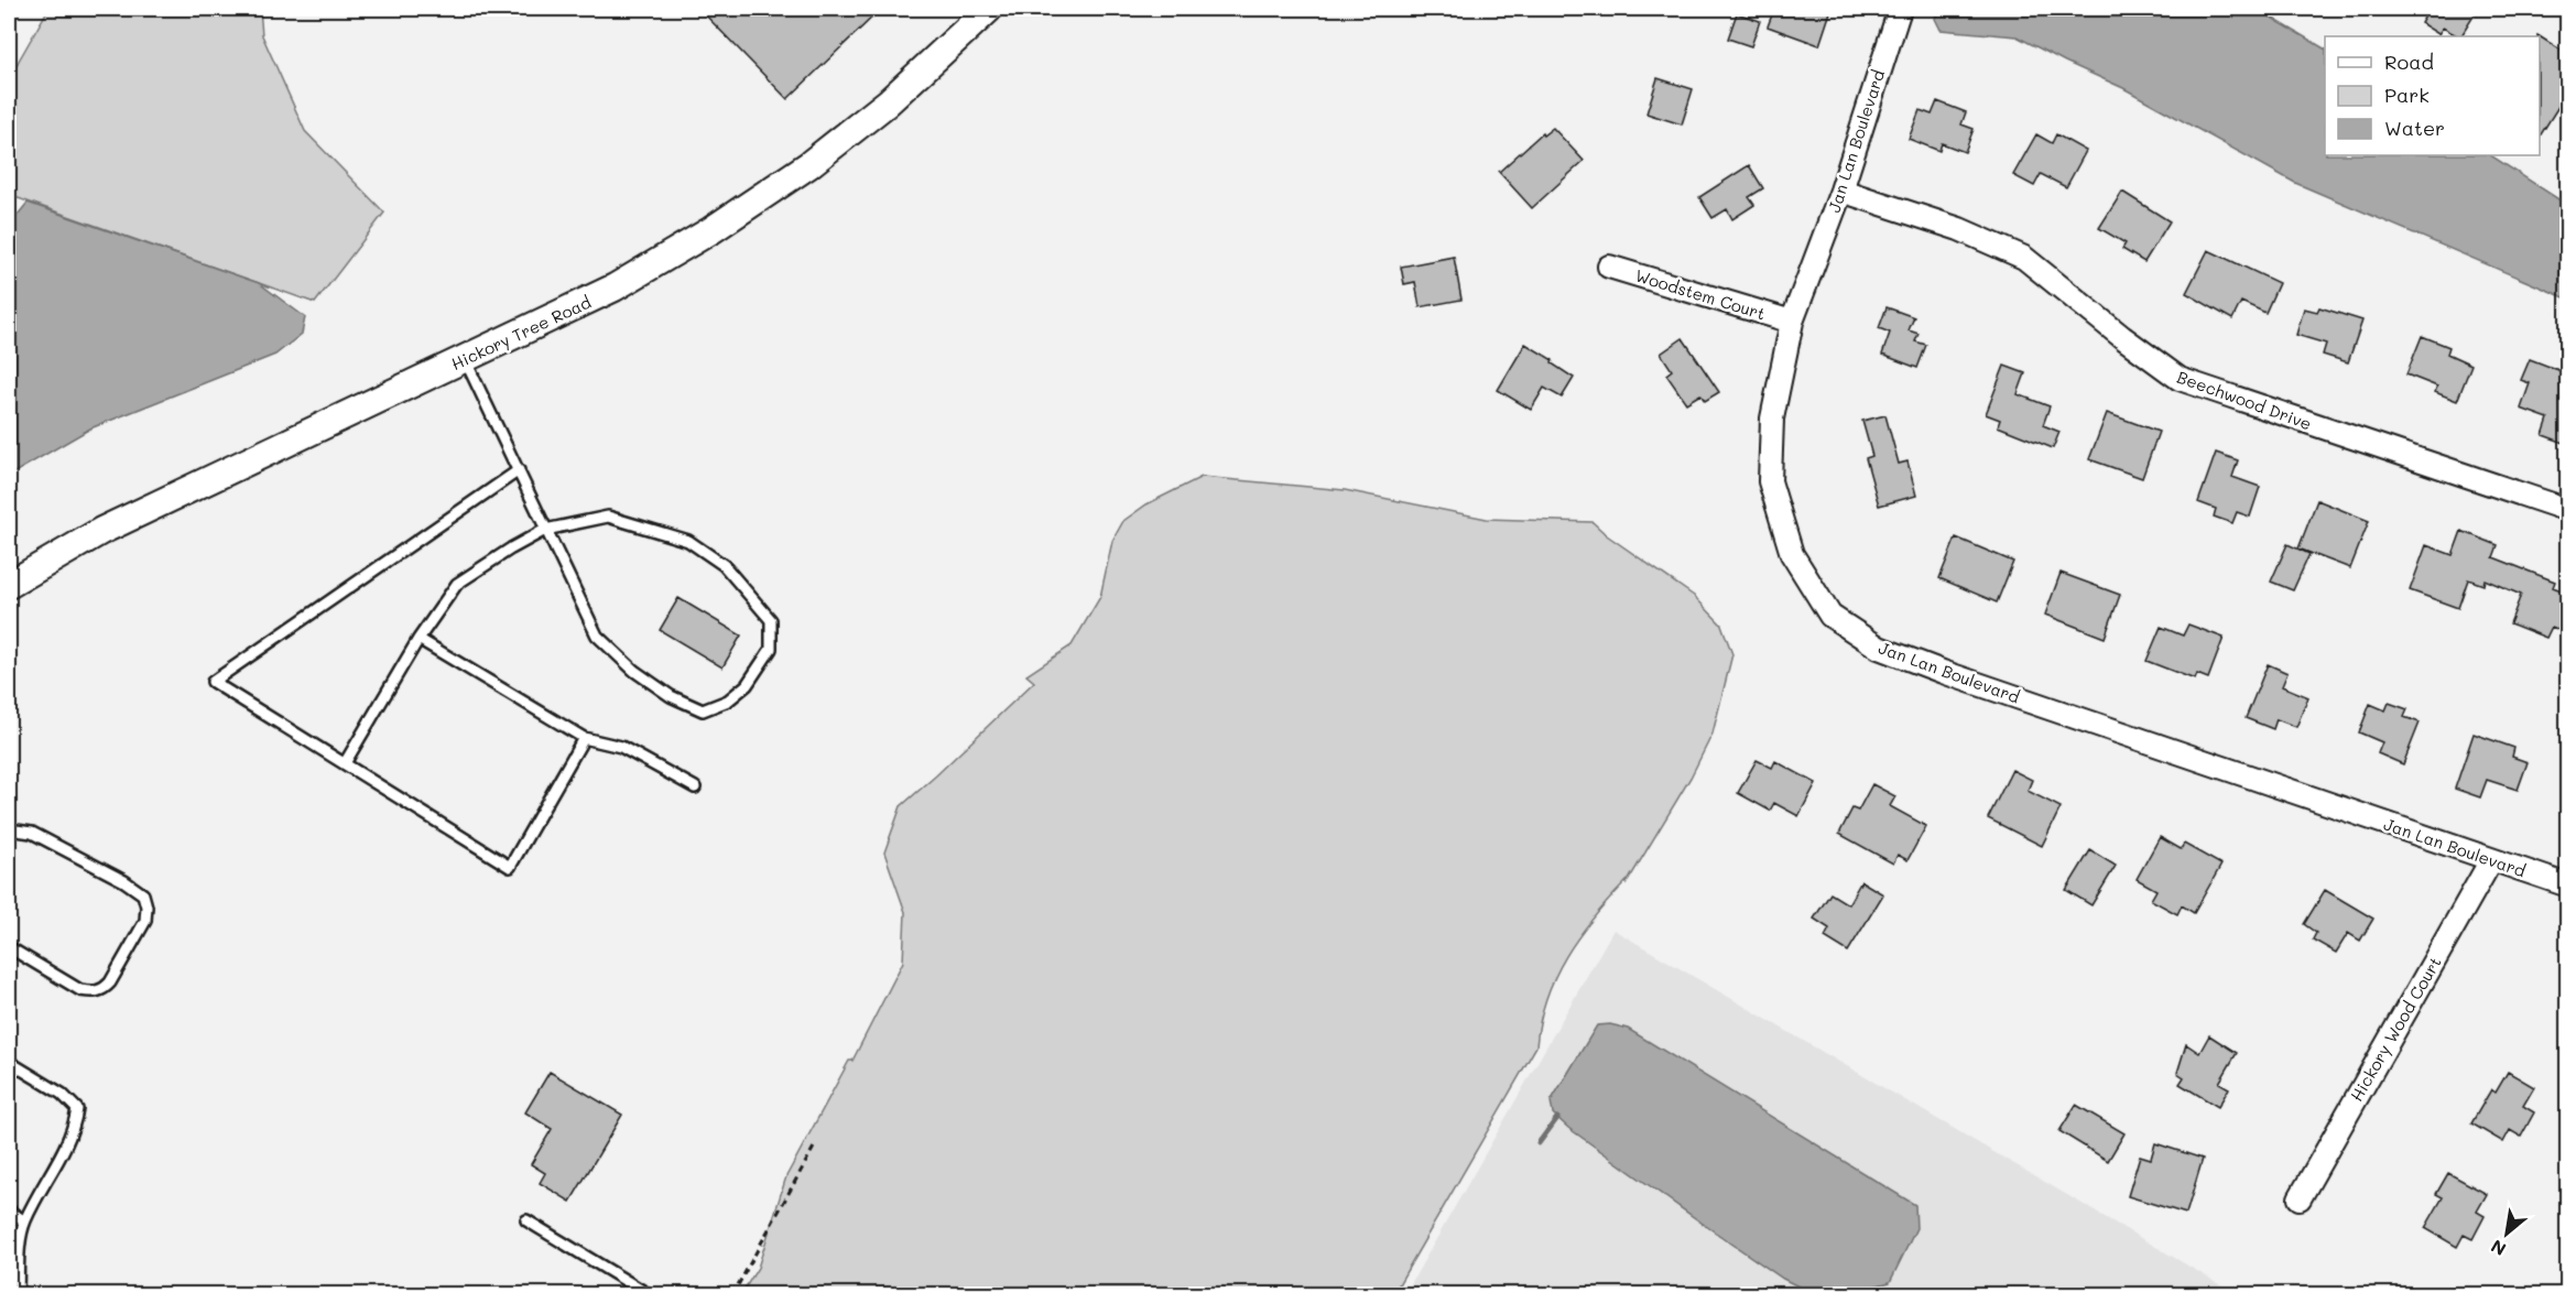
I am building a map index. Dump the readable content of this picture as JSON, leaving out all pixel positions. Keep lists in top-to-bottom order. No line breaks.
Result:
{"streets":{"street":["Jan Lan Boulevard","Woodstem Court","Hickory Tree Road","Beechwood Drive","Hickory Wood Court"]},"crossings":[["Jan Lan Boulevard","Woodstem Court"],["Jan Lan Boulevard","Beechwood Drive"],["Jan Lan Boulevard","Hickory Wood Court"]],"legend":["Road","Park","Water"],"north":"bottom left"}
